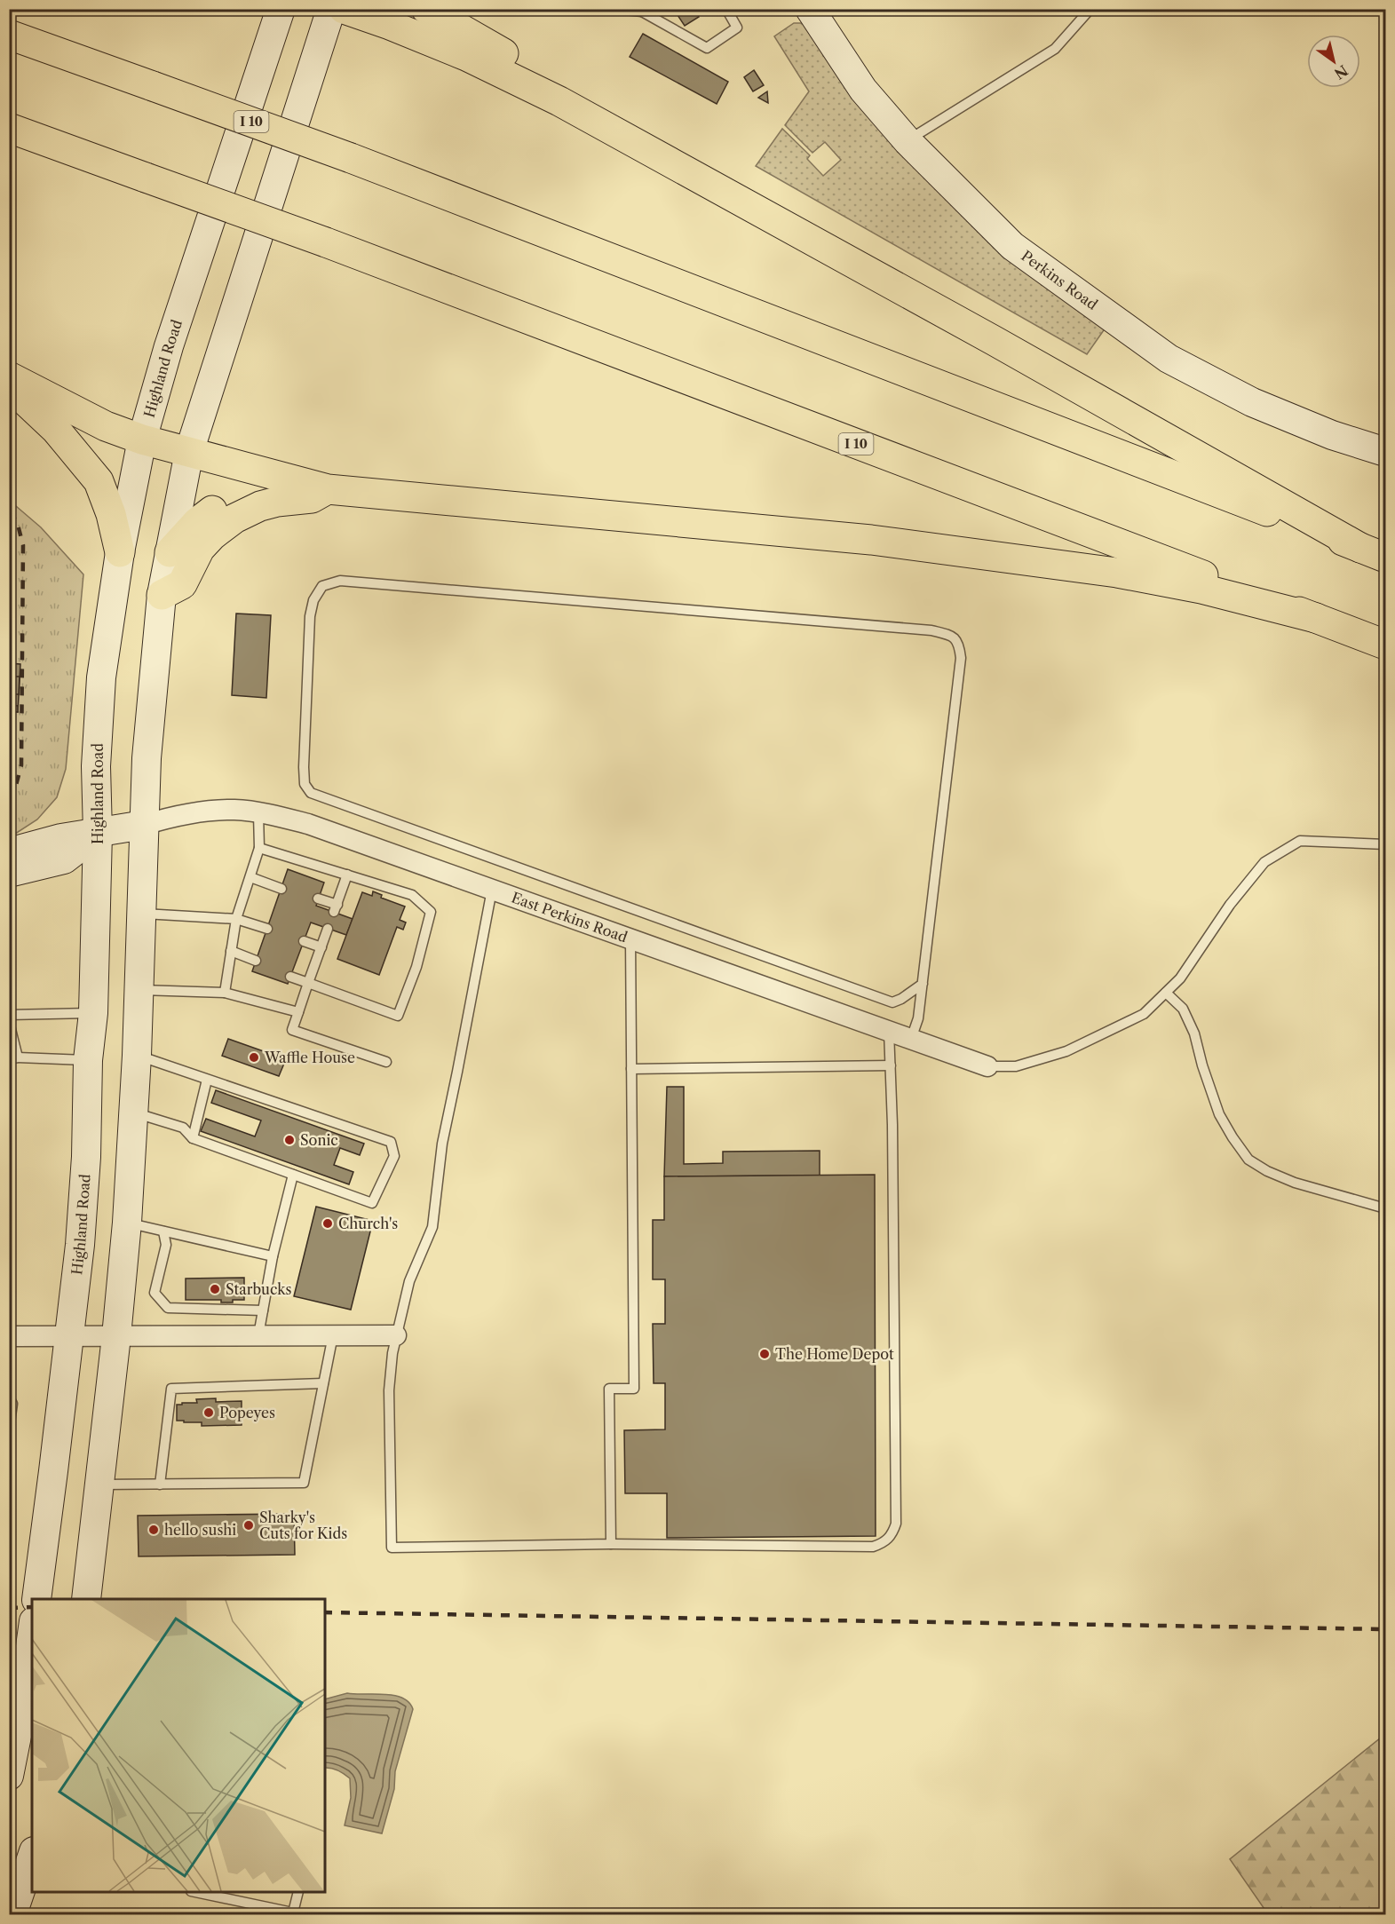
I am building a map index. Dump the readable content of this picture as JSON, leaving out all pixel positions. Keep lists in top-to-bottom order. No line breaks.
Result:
{"streets":{"highway":["I 10"],"main road":["Perkins Road","Highland Road"],"street":["East Perkins Road"]},"places":["Waffle House","Sonic","Church's","Starbucks","The Home Depot","Popeyes","Sharky's Cuts for Kids","hello sushi"],"north":"bottom right"}
